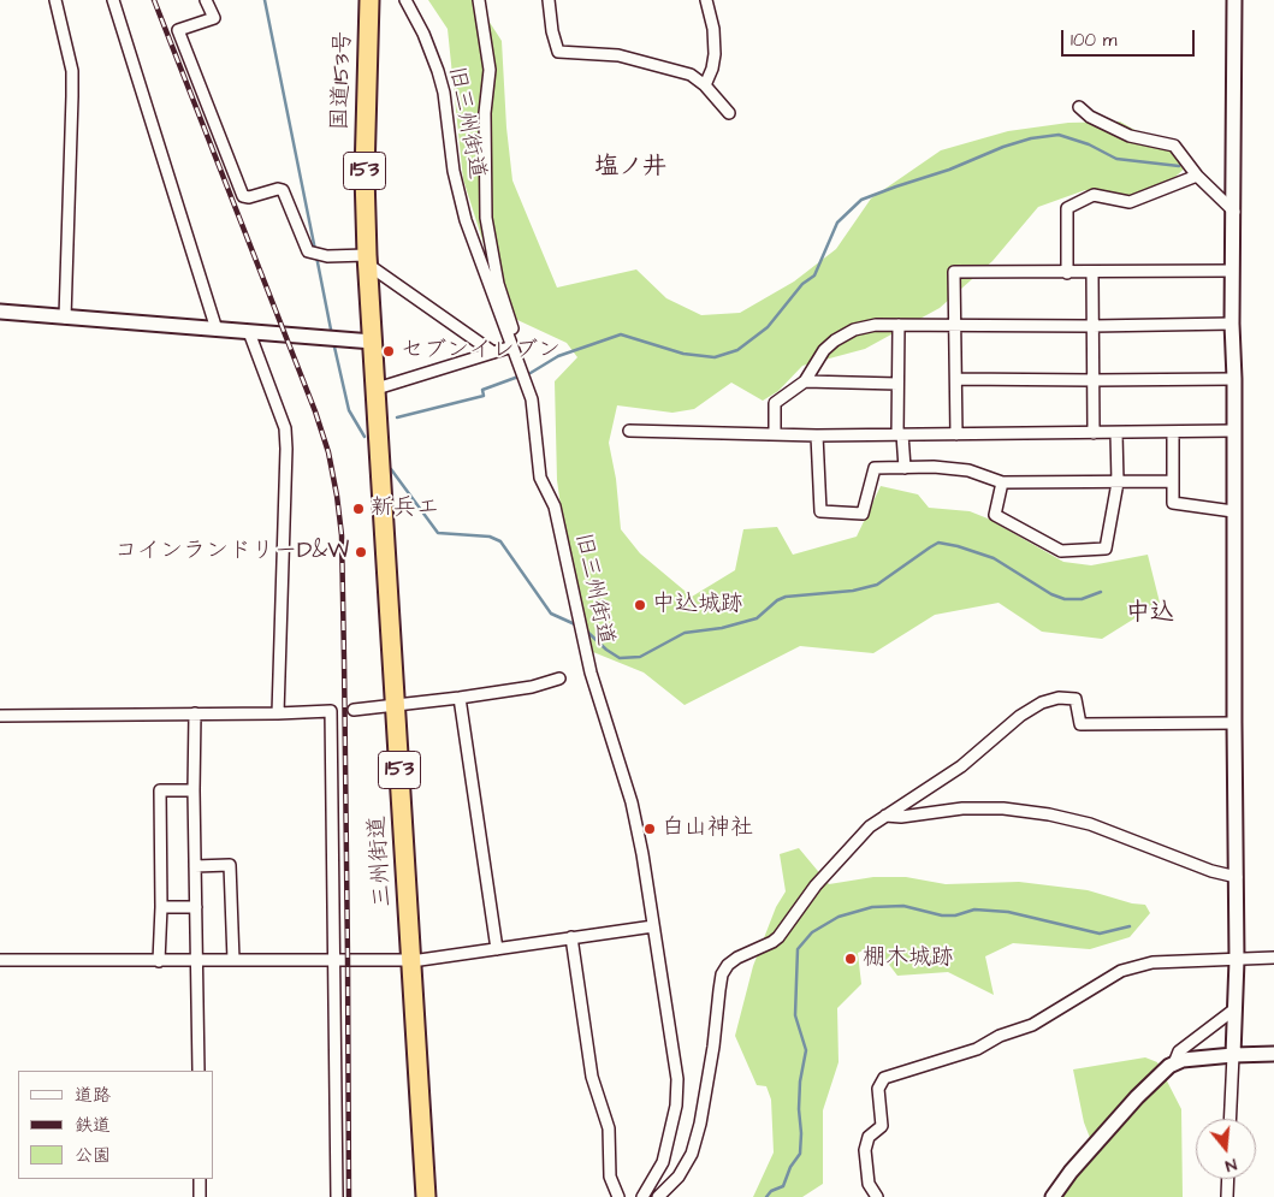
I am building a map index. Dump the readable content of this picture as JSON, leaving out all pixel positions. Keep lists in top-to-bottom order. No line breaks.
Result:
{"streets":{"highway":["国道153号","153","三州街道"],"street":["旧三州街道"]},"crossings":[["国道153号","三州街道"]],"districts":["塩ノ井","中込"],"places":["セブンイレブン","新兵エ","コインランドリーD&W","中込城跡","白山神社","棚木城跡"],"legend":["道路","鉄道","公園"],"scale_bar":"100 m","north":"bottom"}
